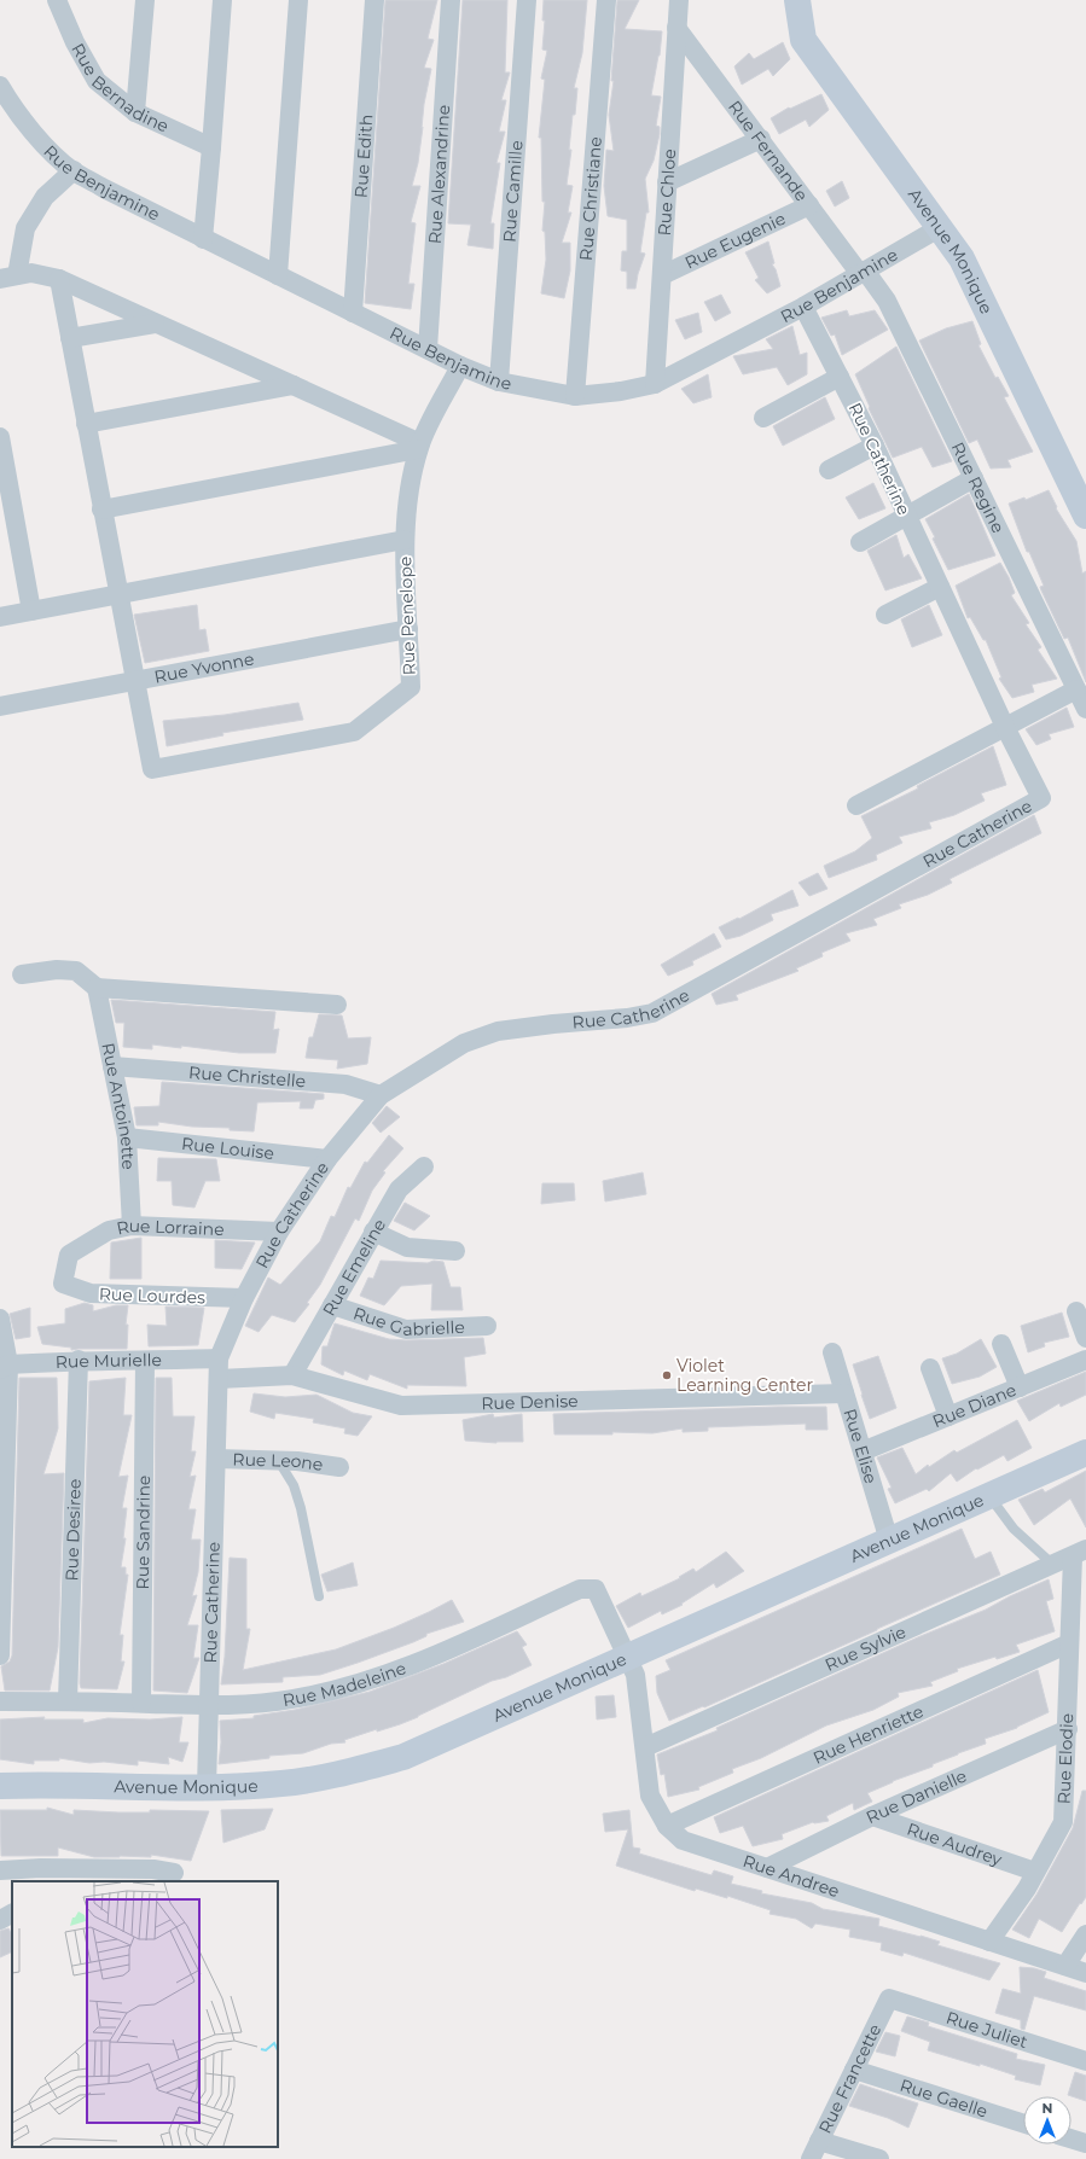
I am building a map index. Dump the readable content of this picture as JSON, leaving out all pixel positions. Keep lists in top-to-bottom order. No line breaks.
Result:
{"streets":{"street":["Rue Bernadine","Rue Fernande","Rue Edith","Rue Alexandrine","Rue Benjamine","Rue Camille","Rue Chloe","Rue Christiane","Rue Eugenie","Avenue Monique","Rue Catherine","Rue Regine","Rue Penelope","Rue Yvonne","Rue Christelle","Rue Antoinette","Rue Louise","Rue Lorraine","Rue Emeline","Rue Lourdes","Rue Gabrielle","Rue Murielle","Rue Denise","Rue Diane","Rue Elise","Rue Leone","Rue Desiree","Rue Sandrine","Rue Sylvie","Rue Madeleine","Rue Henriette","Rue Elodie","Rue Danielle","Rue Audrey","Rue Andree","Rue Juliet","Rue Francette","Rue Gaelle"]},"crossings":[["Rue Fernande","Rue Benjamine"],["Rue Fernande","Rue Chloe"],["Rue Fernande","Rue Eugenie"],["Rue Fernande","Rue Regine"],["Rue Edith","Rue Benjamine"],["Rue Alexandrine","Rue Benjamine"],["Rue Benjamine","Rue Camille"],["Rue Benjamine","Rue Chloe"],["Rue Benjamine","Rue Christiane"],["Rue Benjamine","Avenue Monique"],["Rue Benjamine","Rue Catherine"],["Rue Benjamine","Rue Regine"],["Rue Benjamine","Rue Penelope"],["Rue Chloe","Rue Eugenie"],["Avenue Monique","Rue Catherine"],["Avenue Monique","Rue Elise"],["Avenue Monique","Rue Madeleine"],["Avenue Monique","Rue Andree"],["Rue Catherine","Rue Christelle"],["Rue Catherine","Rue Louise"],["Rue Catherine","Rue Lorraine"],["Rue Catherine","Rue Lourdes"],["Rue Catherine","Rue Murielle"],["Rue Catherine","Rue Denise"],["Rue Catherine","Rue Leone"],["Rue Catherine","Rue Madeleine"],["Rue Penelope","Rue Yvonne"],["Rue Christelle","Rue Antoinette"],["Rue Antoinette","Rue Louise"],["Rue Antoinette","Rue Lorraine"],["Rue Lorraine","Rue Lourdes"],["Rue Emeline","Rue Gabrielle"],["Rue Emeline","Rue Denise"],["Rue Murielle","Rue Desiree"],["Rue Murielle","Rue Sandrine"],["Rue Denise","Rue Elise"],["Rue Diane","Rue Elise"],["Rue Desiree","Rue Madeleine"],["Rue Sandrine","Rue Madeleine"],["Rue Sylvie","Rue Elodie"],["Rue Sylvie","Rue Andree"],["Rue Madeleine","Rue Andree"],["Rue Henriette","Rue Elodie"],["Rue Henriette","Rue Andree"],["Rue Elodie","Rue Danielle"],["Rue Elodie","Rue Audrey"],["Rue Elodie","Rue Andree"],["Rue Danielle","Rue Audrey"],["Rue Danielle","Rue Andree"],["Rue Juliet","Rue Francette"],["Rue Francette","Rue Gaelle"]],"places":["Violet Learning Center"],"north":"top"}
